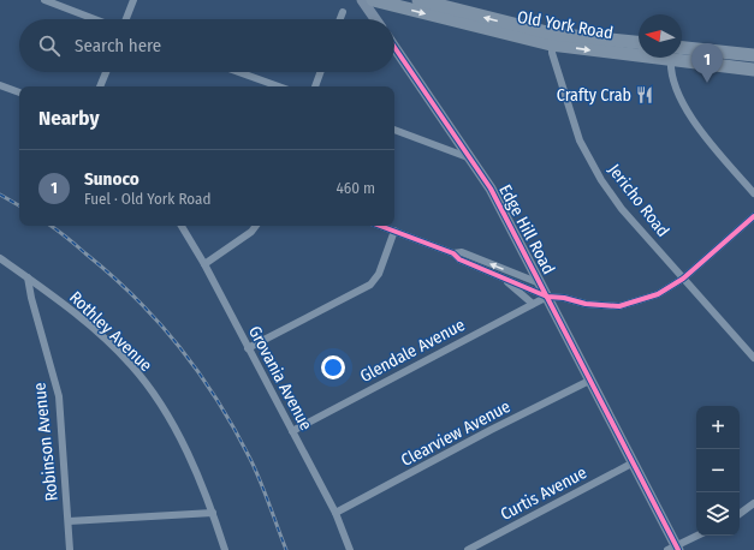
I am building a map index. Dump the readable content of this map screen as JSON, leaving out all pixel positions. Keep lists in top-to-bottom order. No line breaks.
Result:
{"streets":{"highway":["Old York Road"],"street":["Jericho Road","Edge Hill Road","Rothley Avenue","Glendale Avenue","Grovania Avenue","Clearview Avenue","Robinson Avenue","Curtis Avenue"]},"crossings":[["Old York Road","Jericho Road"],["Edge Hill Road","Glendale Avenue"],["Edge Hill Road","Clearview Avenue"],["Edge Hill Road","Curtis Avenue"],["Rothley Avenue","Robinson Avenue"],["Glendale Avenue","Grovania Avenue"],["Grovania Avenue","Clearview Avenue"]],"places":{"restaurant":["Crafty Crab"]},"north":"left","page":{"search":"Search here","pins":"1","heading":"Nearby","list":[{"mark":"1","name":"Sunoco","note":"Fuel · Old York Road","value":"460 m"}],"map_buttons":["+","−"]}}
